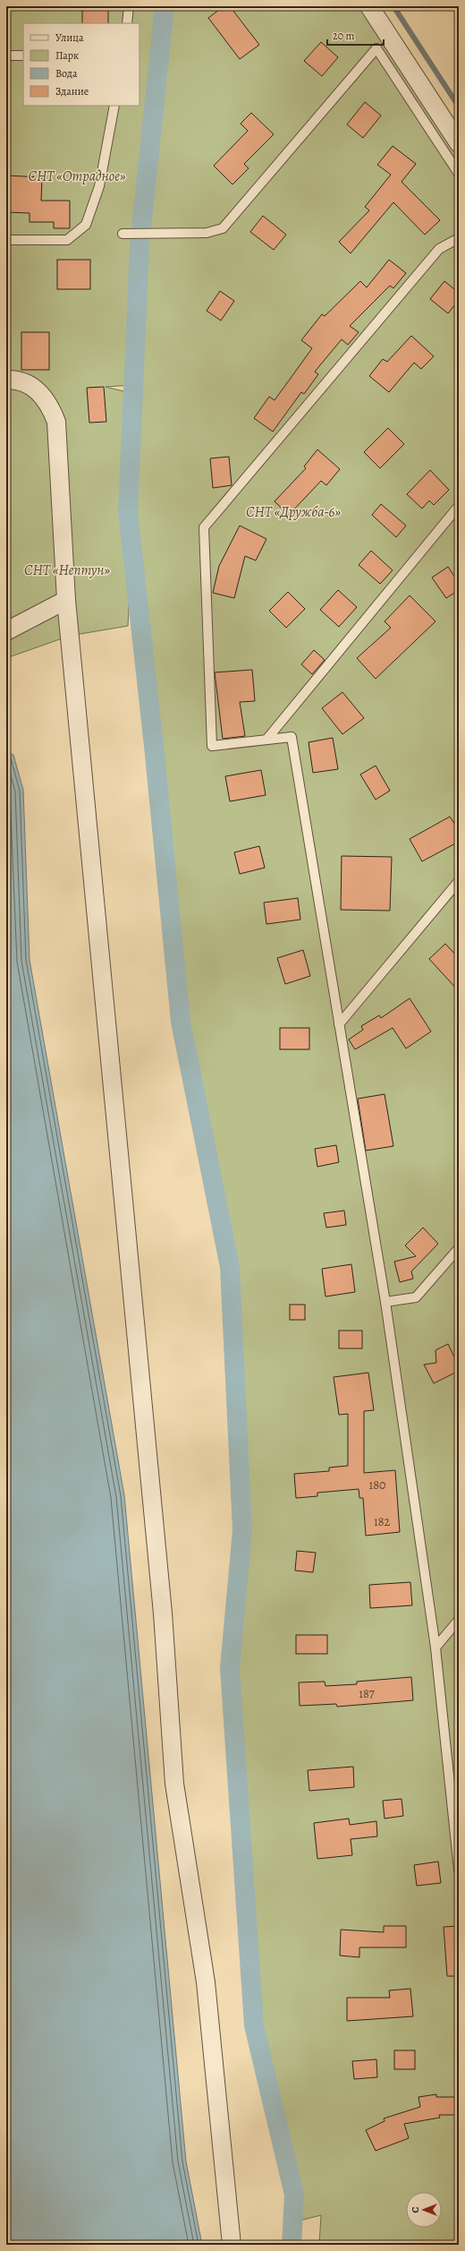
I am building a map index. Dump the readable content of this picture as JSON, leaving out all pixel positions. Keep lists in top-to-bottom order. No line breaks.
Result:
{"parks":["СНТ «Отрадное»","СНТ «Дружба-6»","СНТ «Нептун»"],"house_numbers":["180","182","187"],"legend":["Улица","Парк","Вода","Здание"],"scale_bar":"20 m","north":"left"}
